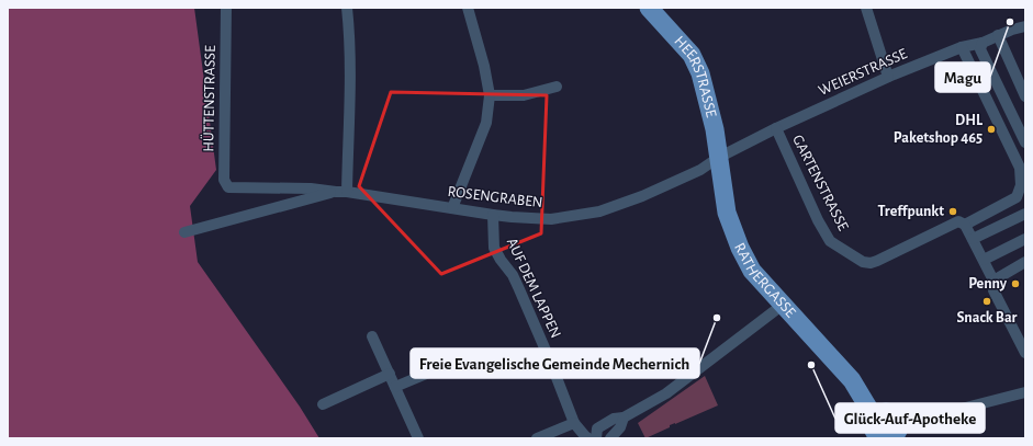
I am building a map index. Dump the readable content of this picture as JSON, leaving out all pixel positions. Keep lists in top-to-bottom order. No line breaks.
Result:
{"streets":{"main road":["HEERSTRASSE","RATHERGASSE"],"street":["WEIERSTRASSE","HÜTTENSTRASSE","GARTENSTRASSE","ROSENGRABEN","AUF DEM LAPPEN"]},"crossings":[["WEIERSTRASSE","HEERSTRASSE"],["WEIERSTRASSE","GARTENSTRASSE"],["WEIERSTRASSE","ROSENGRABEN"],["WEIERSTRASSE","RATHERGASSE"],["HEERSTRASSE","ROSENGRABEN"],["HEERSTRASSE","RATHERGASSE"],["HÜTTENSTRASSE","ROSENGRABEN"],["ROSENGRABEN","RATHERGASSE"],["ROSENGRABEN","AUF DEM LAPPEN"]],"places":["Magu","DHL Paketshop 465","Treffpunkt","Penny","Snack Bar","Freie Evangelische Gemeinde Mechernich","Glück-Auf-Apotheke"]}
